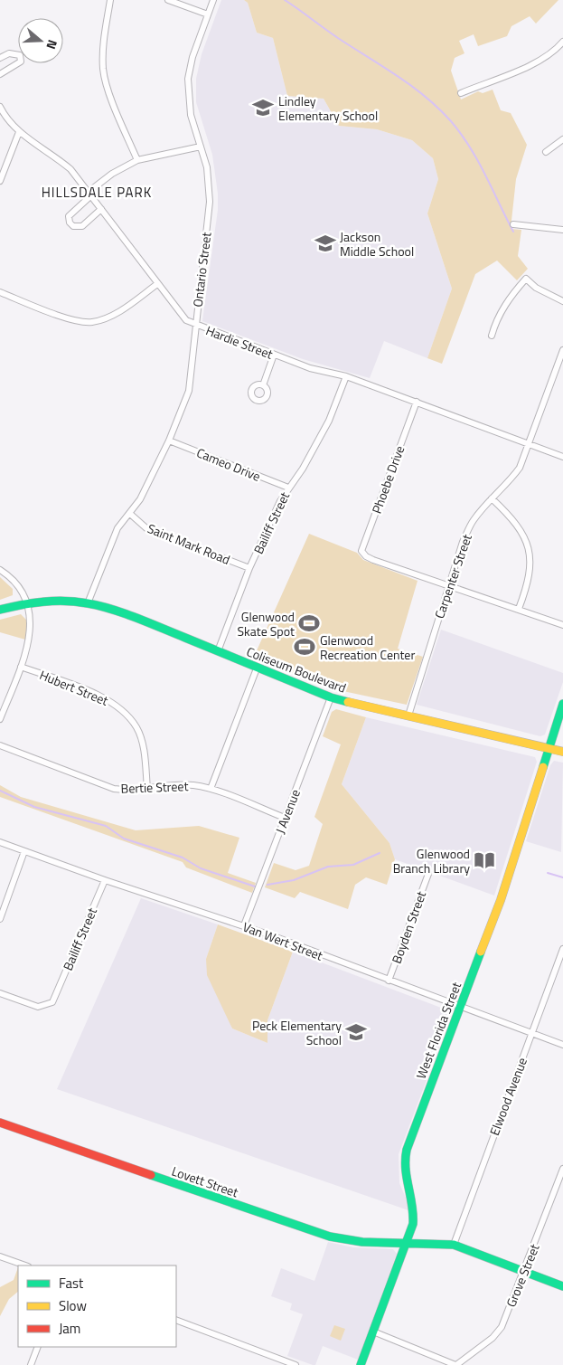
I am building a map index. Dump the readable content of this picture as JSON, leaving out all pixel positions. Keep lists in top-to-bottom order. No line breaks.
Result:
{"streets":{"main road":["Coliseum Boulevard","West Florida Street","Lovett Street"],"street":["Ontario Street","Hardie Street","Cameo Drive","Phoebe Drive","Bailiff Street","Saint Mark Road","Carpenter Street","Hubert Street","Bertie Street","J Avenue","Boyden Street","Van Wert Street","Elwood Avenue","Grove Street"]},"crossings":[["Ontario Street","Hardie Street"],["Ontario Street","Cameo Drive"],["Ontario Street","Saint Mark Road"],["Ontario Street","Coliseum Boulevard"],["Hardie Street","Phoebe Drive"],["Hardie Street","Bailiff Street"],["Hardie Street","Carpenter Street"],["Cameo Drive","Bailiff Street"],["Phoebe Drive","Carpenter Street"],["Bailiff Street","Saint Mark Road"],["Bailiff Street","Coliseum Boulevard"],["Bailiff Street","Van Wert Street"],["Carpenter Street","Coliseum Boulevard"],["Coliseum Boulevard","J Avenue"],["Coliseum Boulevard","West Florida Street"],["Hubert Street","Bertie Street"],["Bertie Street","J Avenue"],["J Avenue","Van Wert Street"],["Boyden Street","Van Wert Street"],["Van Wert Street","West Florida Street"],["Van Wert Street","Elwood Avenue"],["West Florida Street","Lovett Street"],["Elwood Avenue","Lovett Street"],["Lovett Street","Grove Street"]],"districts":["HILLSDALE PARK"],"places":{"school or university":["Lindley Elementary School","Jackson Middle School","Peck Elementary School"],"sports":["Glenwood Skate Spot","Glenwood Recreation Center"],"library":["Glenwood Branch Library"]},"legend":["Fast","Slow","Jam"],"north":"right"}
